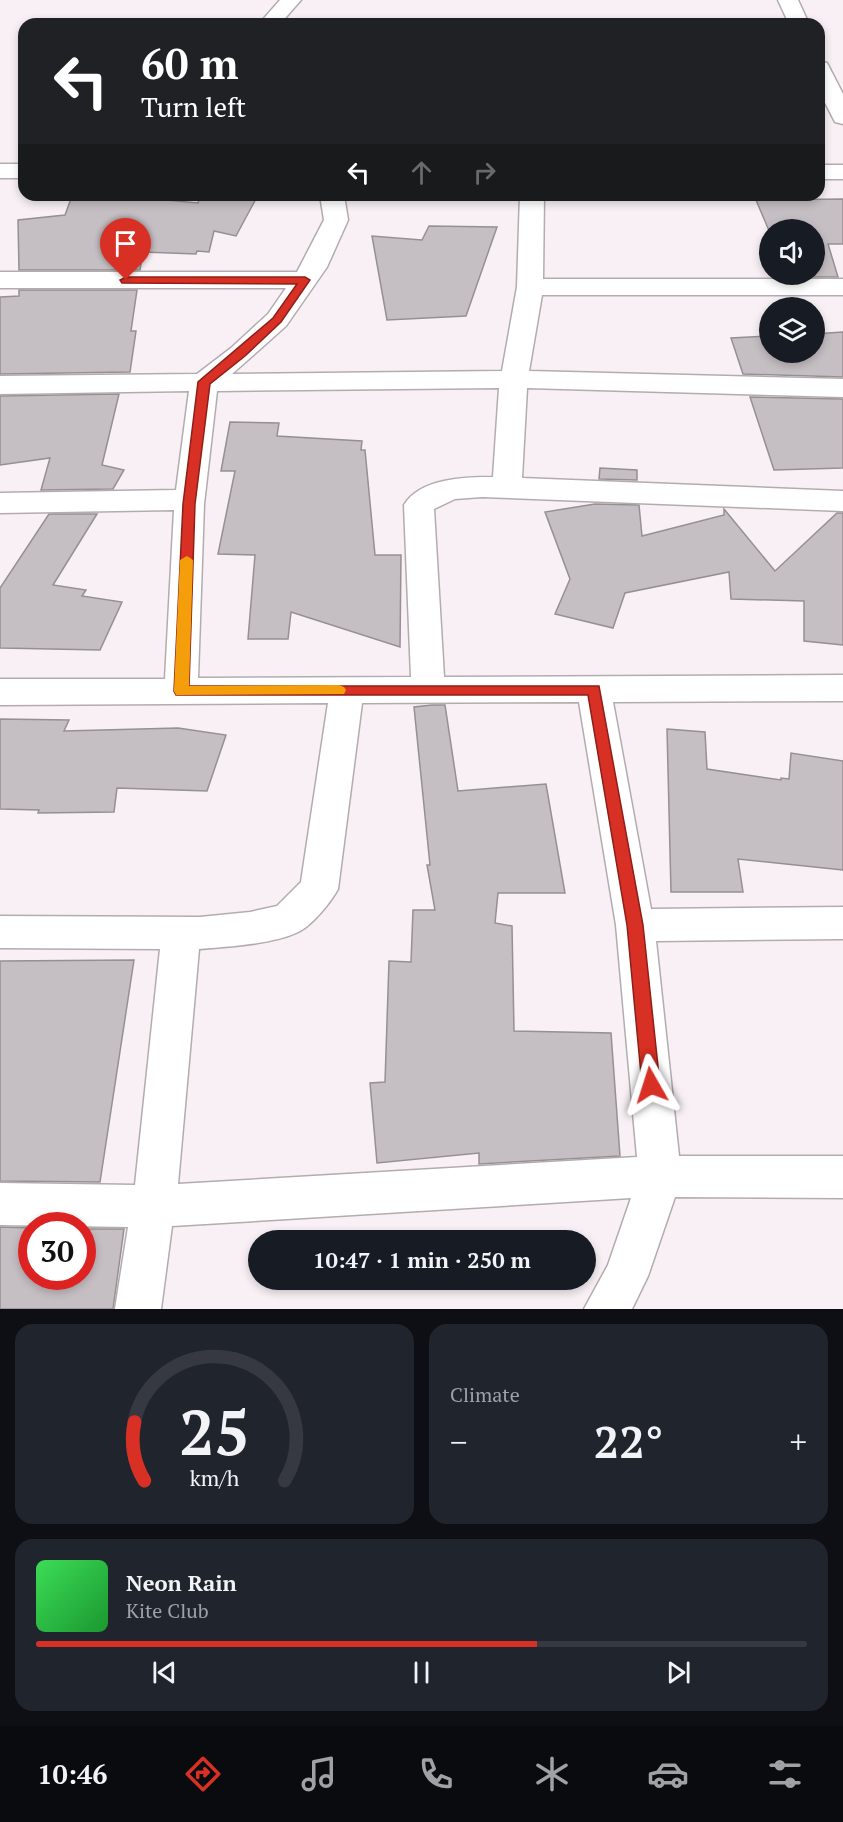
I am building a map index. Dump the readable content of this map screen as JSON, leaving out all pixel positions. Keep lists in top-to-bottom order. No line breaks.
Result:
{"page":{"turn":["60 m","Turn left"],"limit":"30","trip":"10:47 · 1 min · 250 m","tile":"Climate","heat":["−","22°","+"],"song":["Neon Rain","Kite Club"],"tabs":"10:46","gauge":["25","km/h"]}}
